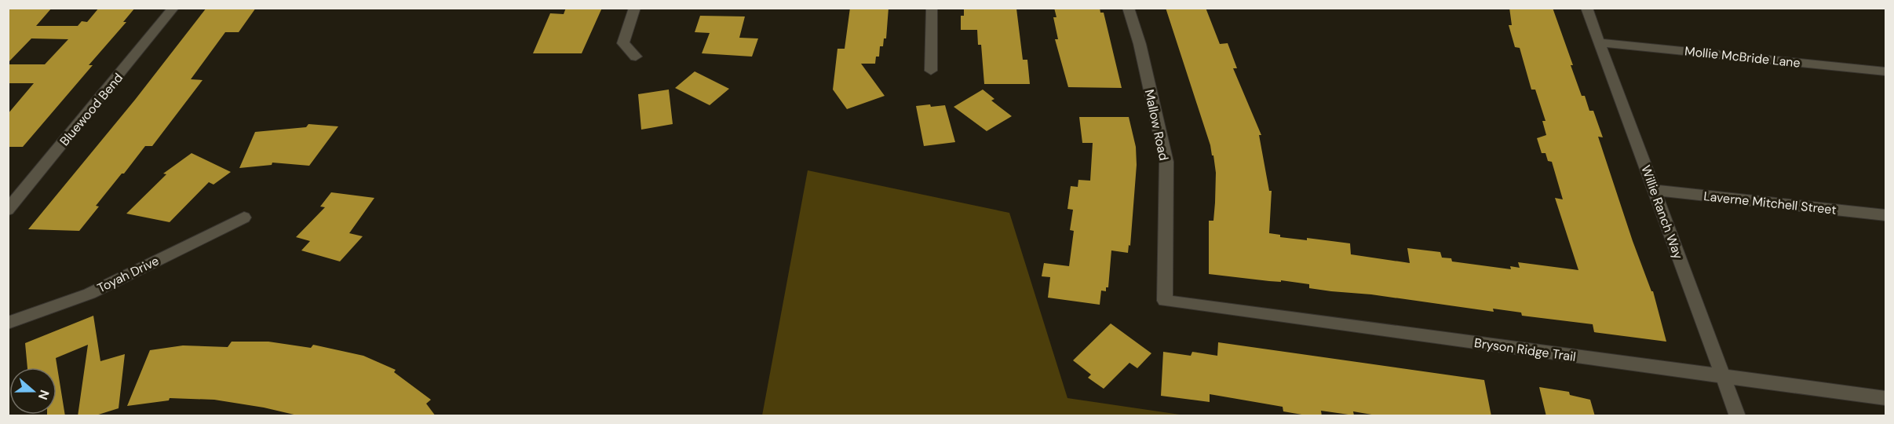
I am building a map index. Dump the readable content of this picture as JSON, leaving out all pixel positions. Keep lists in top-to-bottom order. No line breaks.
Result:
{"streets":{"street":["Mollie McBride Lane","Bluewood Bend","Mallow Road","Laverne Mitchell Street","Willie Ranch Way","Toyah Drive","Bryson Ridge Trail"]},"crossings":[["Mollie McBride Lane","Willie Ranch Way"],["Mallow Road","Bryson Ridge Trail"],["Laverne Mitchell Street","Willie Ranch Way"],["Willie Ranch Way","Bryson Ridge Trail"]],"north":"right"}
